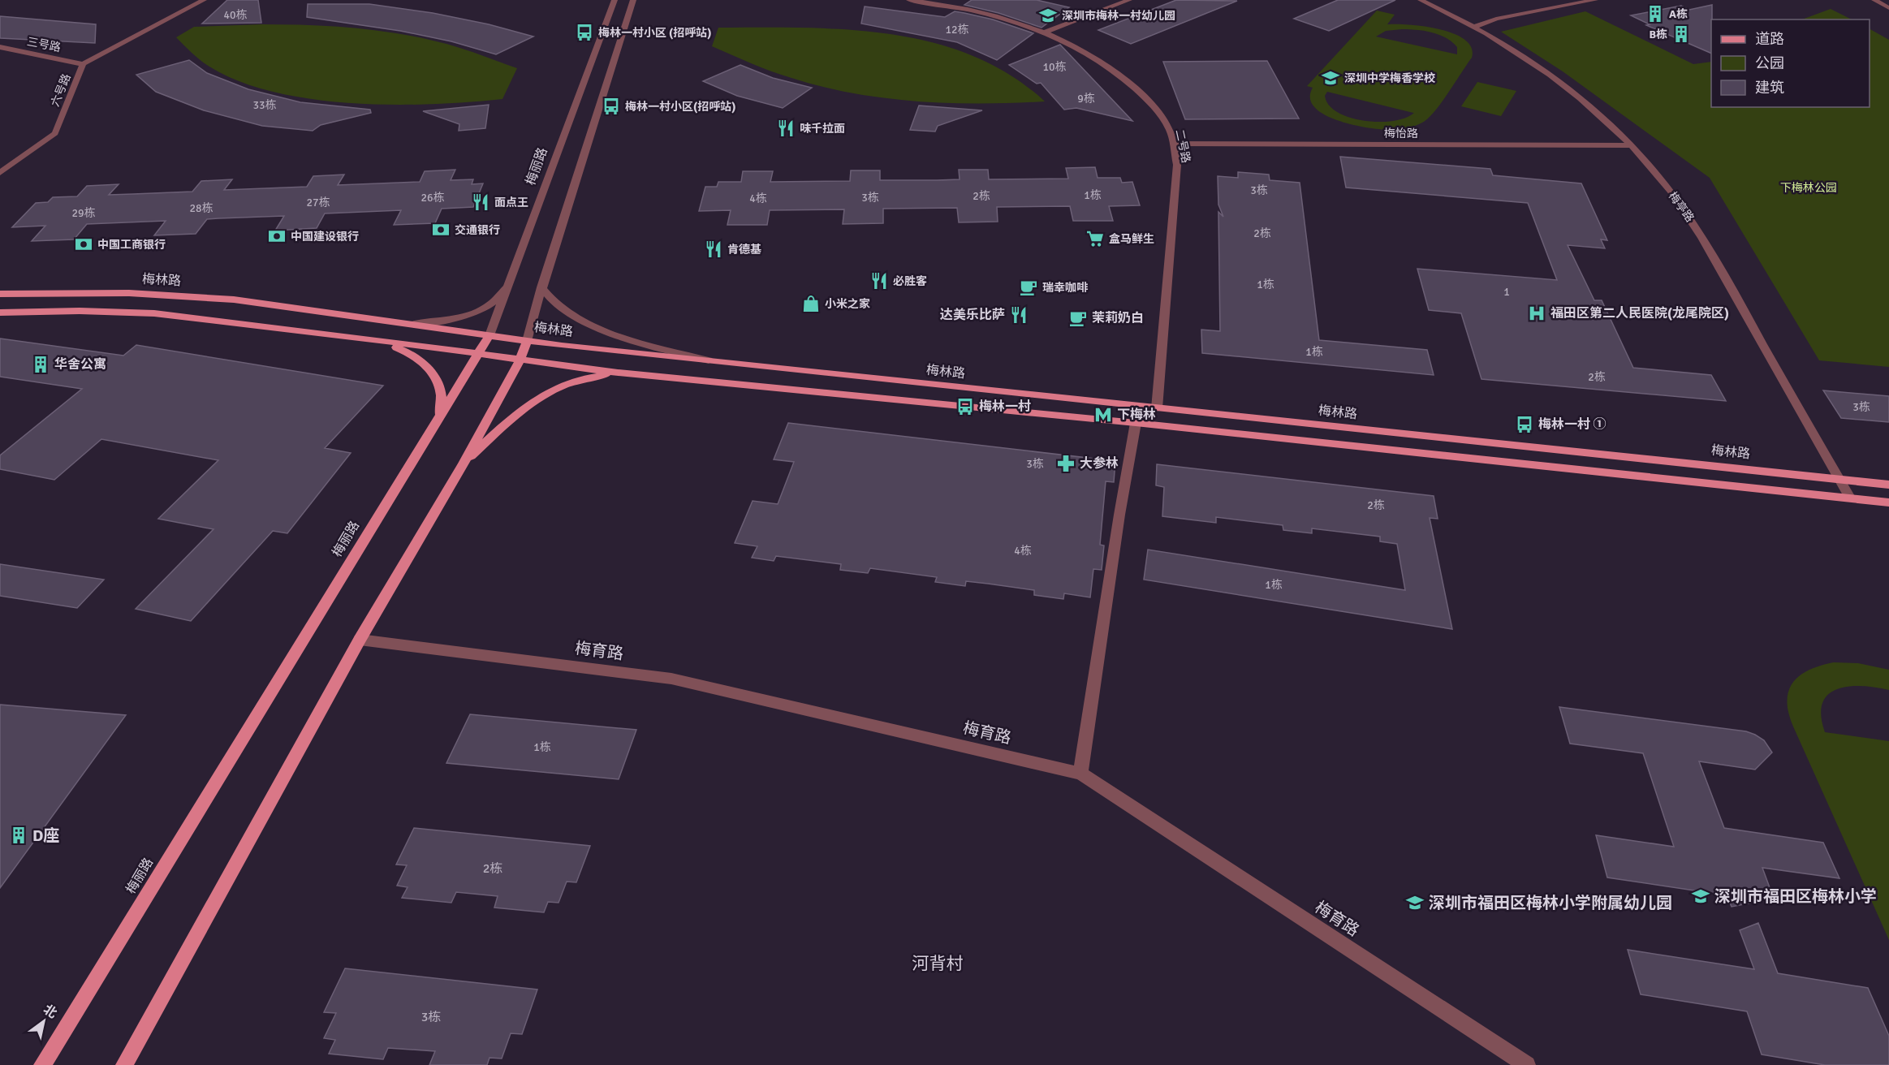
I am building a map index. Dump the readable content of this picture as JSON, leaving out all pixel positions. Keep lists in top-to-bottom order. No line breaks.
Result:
{"streets":{"main road":["梅丽路","梅林路"],"street":["三号路","六号路","梅怡路","二号路","梅亭路","梅育路"]},"crossings":[["三号路","六号路"],["梅怡路","二号路"],["梅怡路","梅亭路"],["二号路","梅林路"],["梅丽路","梅林路"],["梅亭路","梅林路"]],"districts":["河背村"],"parks":["下梅林公园"],"places":{"building":["A栋","B栋","华舍公寓","D座"],"school or university":["深圳市梅林一村幼儿园","深圳中学梅香学校","深圳市福田区梅林小学","深圳市福田区梅林小学附属幼儿园"],"bus stop":["梅林一村小区 (招呼站)","梅林一村小区(招呼站)","梅林一村","梅林一村 ①"],"restaurant":["味千拉面","面点王","肯德基","必胜客","达美乐比萨"],"bank":["交通银行","中国建设银行","中国工商银行"],"supermarket":["盒马鲜生"],"cafe":["瑞幸咖啡","茉莉奶白"],"shop":["小米之家"],"hospital":["福田区第二人民医院(龙尾院区)"],"metro station":["下梅林"],"pharmacy":["大参林"]},"house_numbers":["40栋","12栋","10栋","9栋","33栋","3栋","1栋","2栋","26栋","3栋","4栋","27栋","28栋","29栋","2栋","1栋","1","1栋","2栋","3栋","3栋","2栋","4栋","1栋","1栋","2栋","3栋"],"legend":["道路","公园","建筑"],"north":"top right"}
